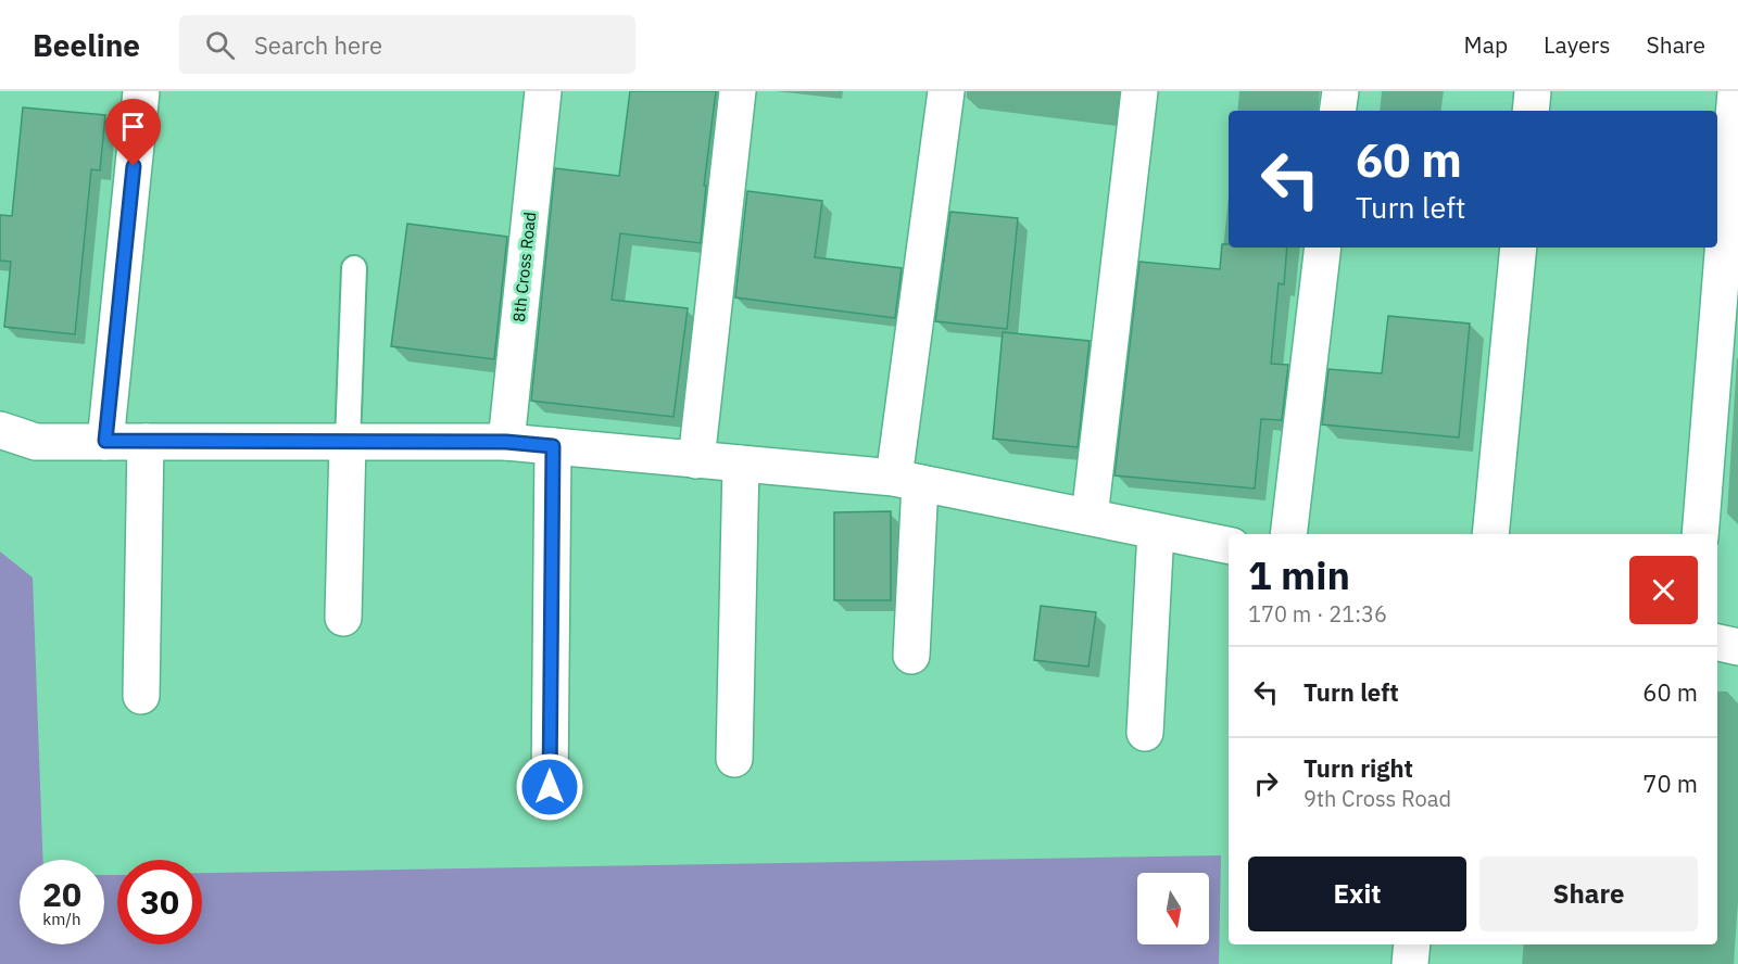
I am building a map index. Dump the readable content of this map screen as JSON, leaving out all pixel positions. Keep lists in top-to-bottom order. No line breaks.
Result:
{"streets":{"street":["8th Cross Road"]},"north":"bottom","page":{"header":"Beeline","search":"Search here","nav":["Map","Layers","Share"],"turn":["60 m","Turn left"],"heading":["1 min","170 m · 21:36"],"list":[{"name":"Turn left","value":"60 m"},{"name":"Turn right","note":"9th Cross Road","value":"70 m"}],"buttons":["Exit","Share"],"speed":"20 km/h","limit":"30"}}
